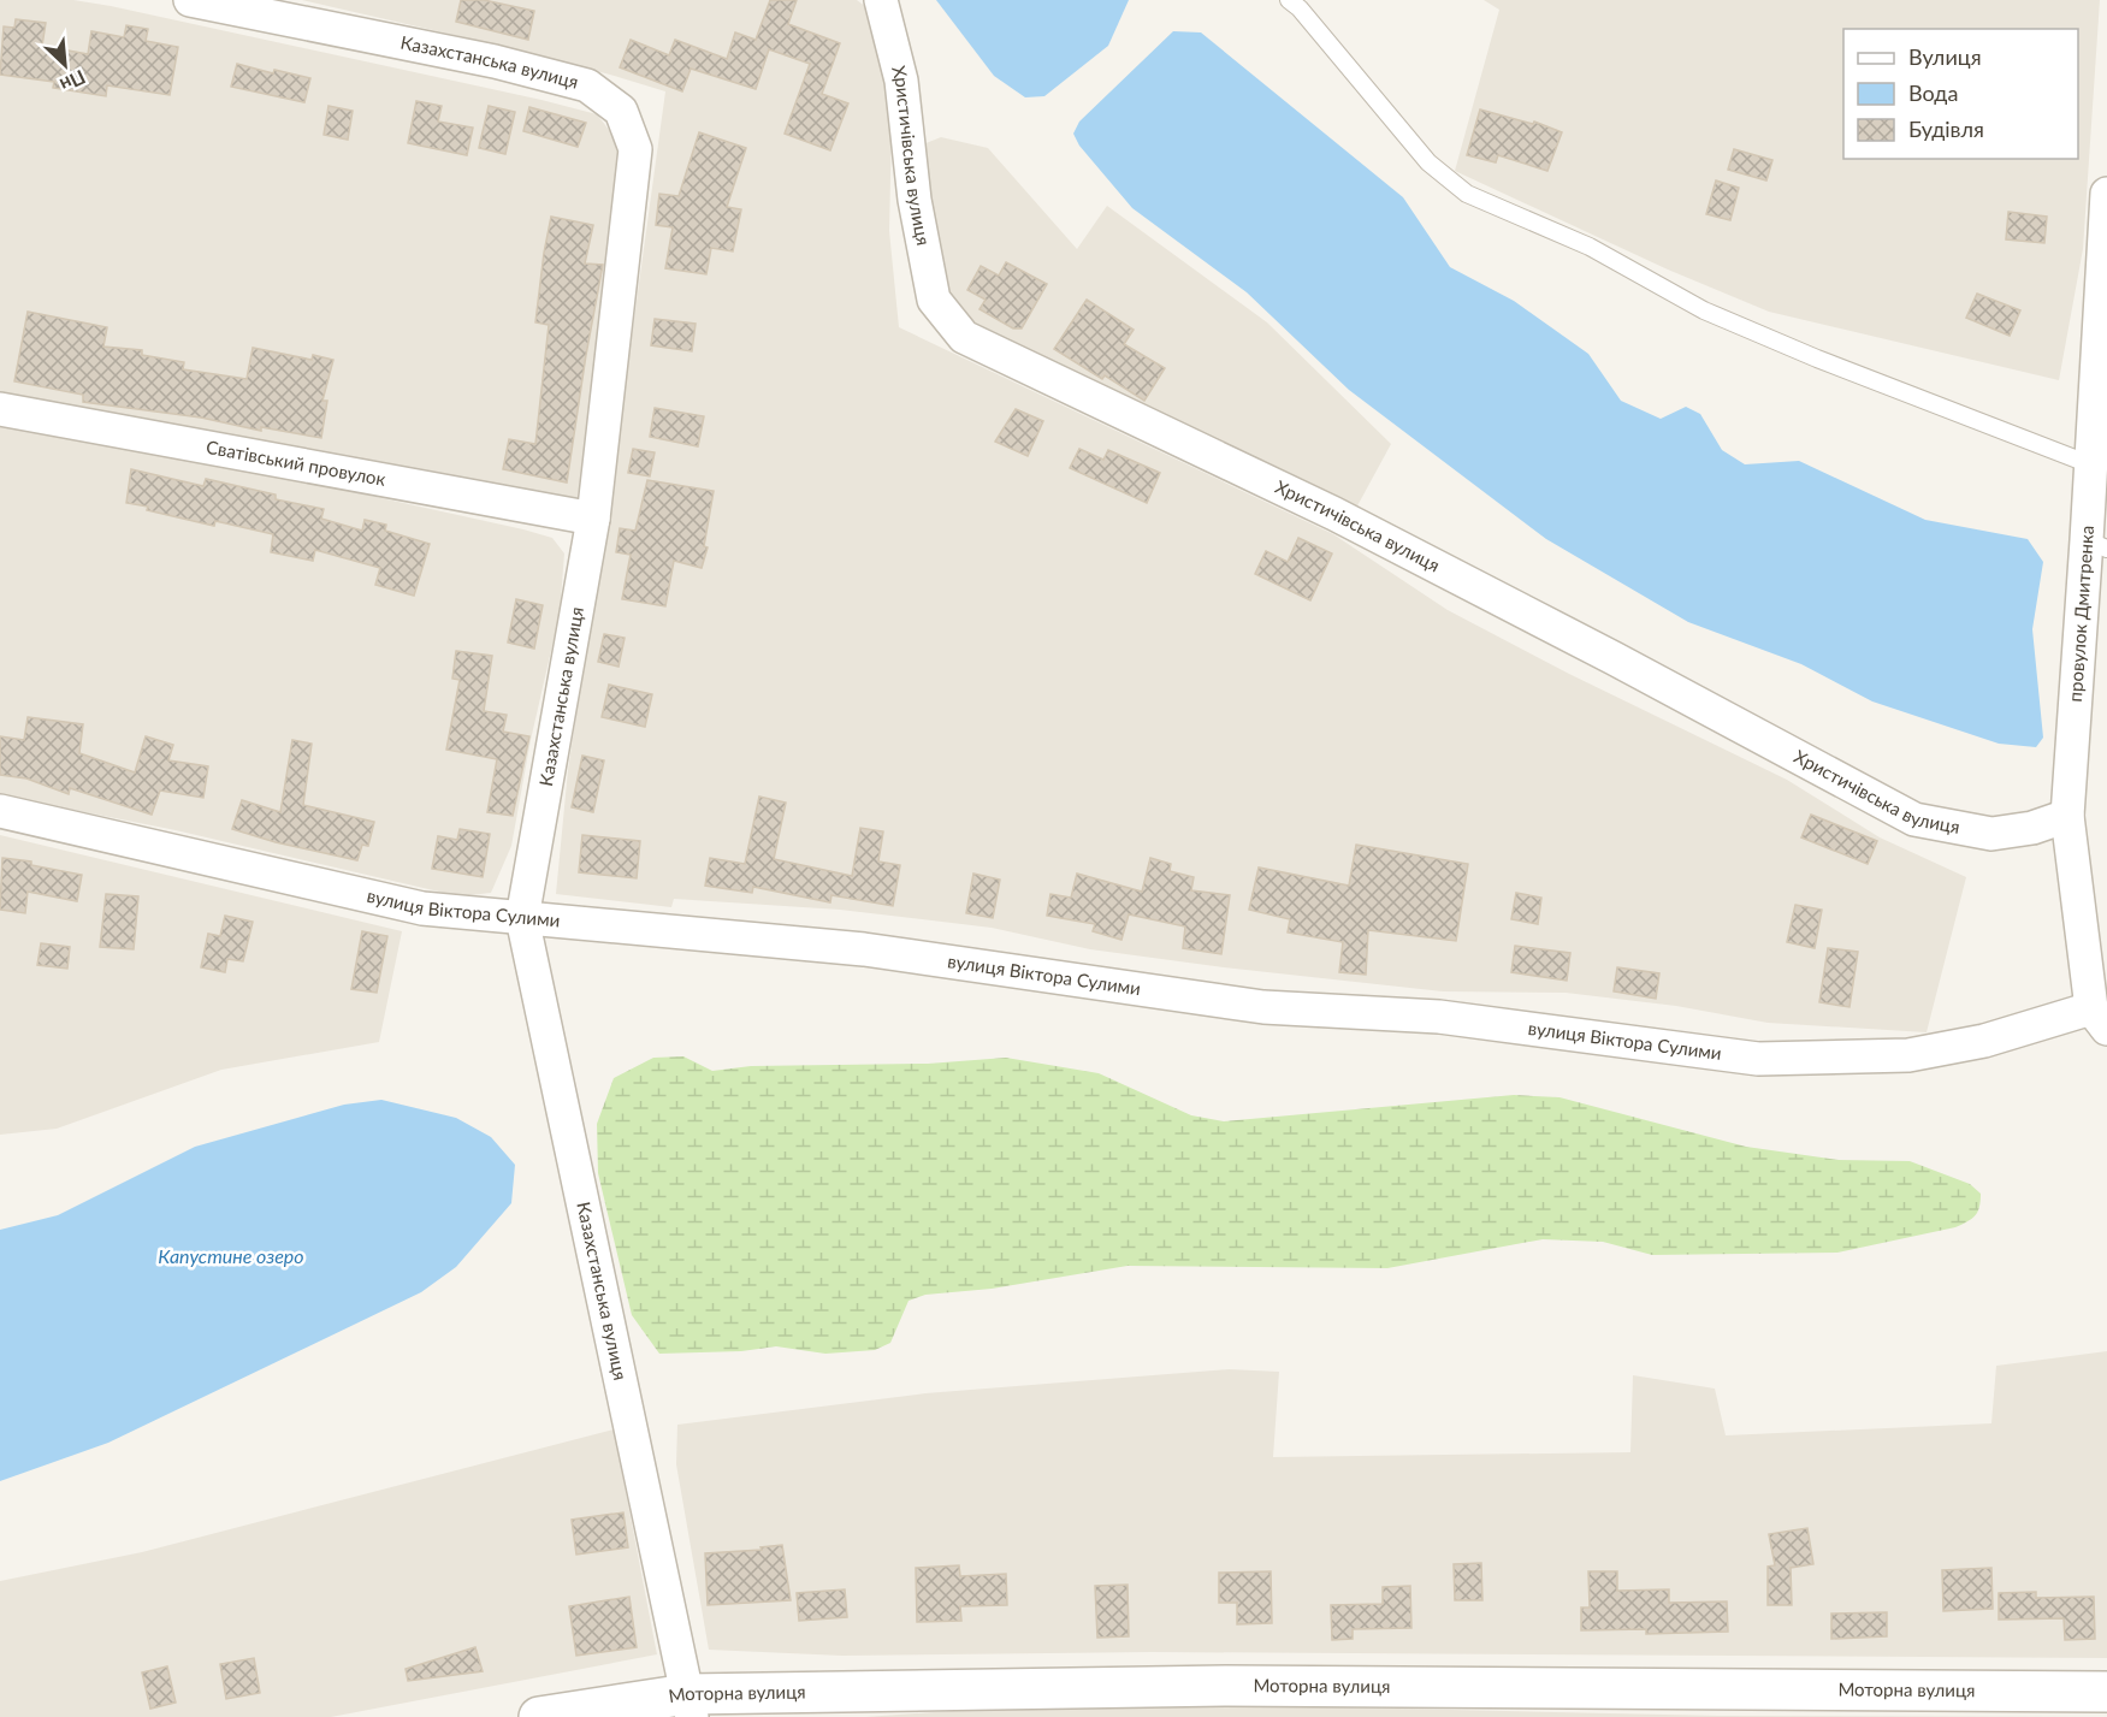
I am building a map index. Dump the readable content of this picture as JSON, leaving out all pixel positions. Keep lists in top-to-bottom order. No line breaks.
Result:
{"streets":{"street":["Казахстанська вулиця","Христичівська вулиця","Сватівський провулок","провулок Дмитренка","вулиця Віктора Сулими","Моторна вулиця"]},"crossings":[["Казахстанська вулиця","Сватівський провулок"],["Казахстанська вулиця","вулиця Віктора Сулими"],["Казахстанська вулиця","Моторна вулиця"],["Христичівська вулиця","провулок Дмитренка"],["провулок Дмитренка","вулиця Віктора Сулими"]],"water":["Капустине озеро"],"legend":["Вулиця","Вода","Будівля"],"north":"bottom right"}
